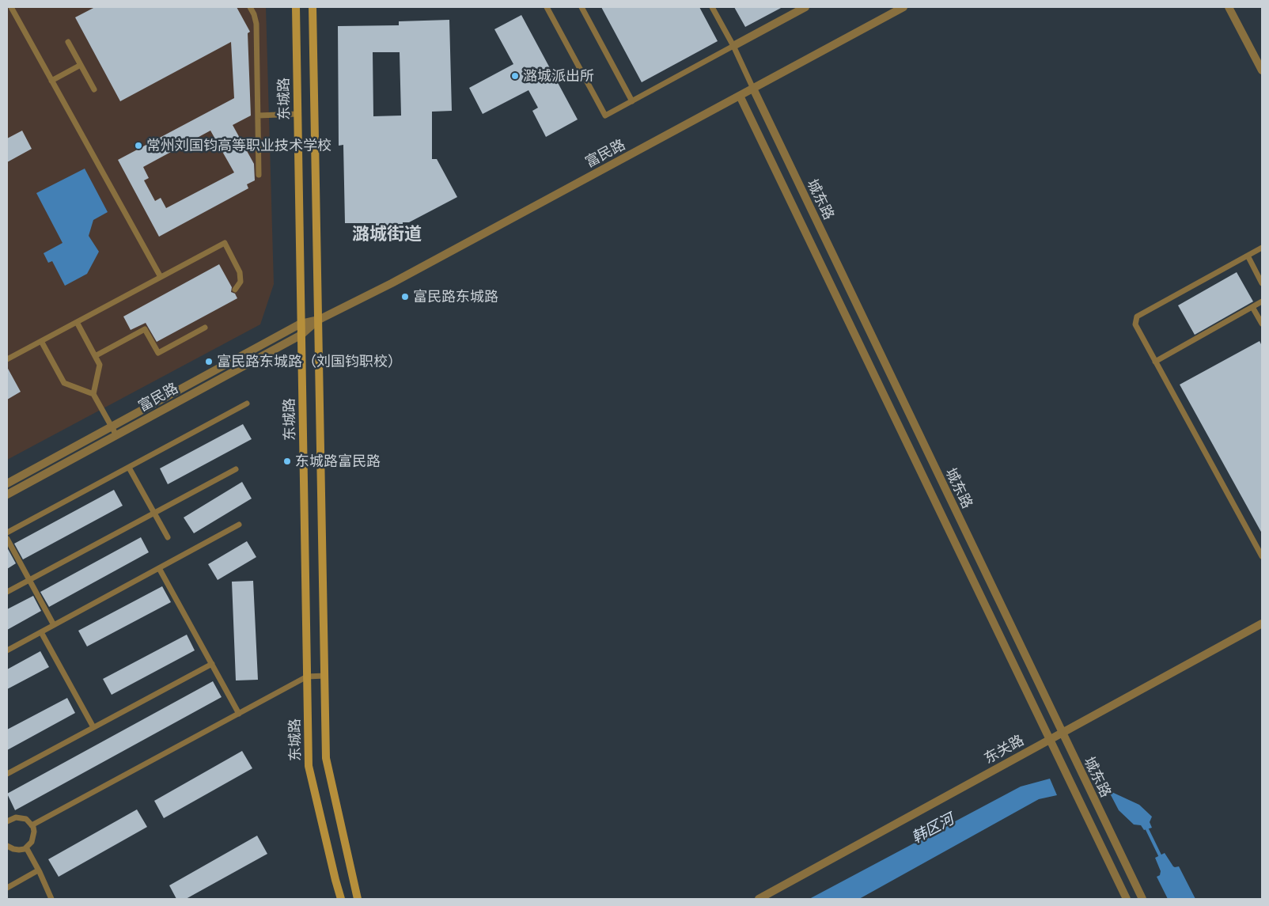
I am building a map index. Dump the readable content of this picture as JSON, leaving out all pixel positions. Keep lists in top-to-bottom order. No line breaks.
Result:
{"streets":{"main road":["东城路"],"street":["富民路","城东路","东关路"]},"crossings":[["东城路","富民路"],["富民路","城东路"],["城东路","东关路"]],"districts":["潞城街道"],"water":["韩区河"],"places":["潞城派出所","常州刘国钧高等职业技术学校","富民路东城路","富民路东城路（刘国钧职校）","东城路富民路"]}
